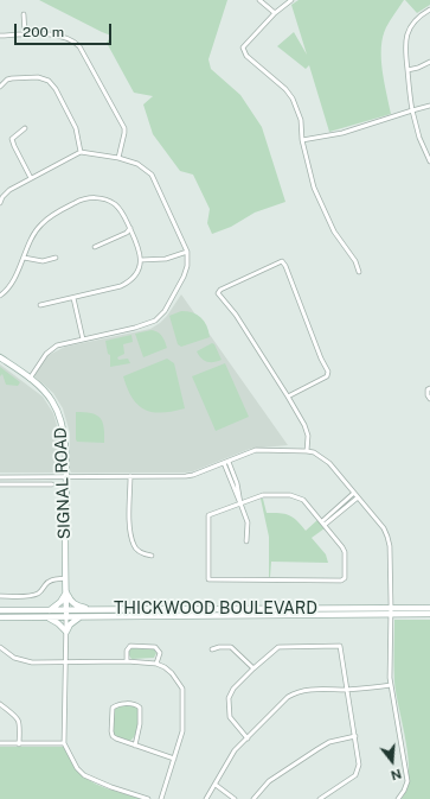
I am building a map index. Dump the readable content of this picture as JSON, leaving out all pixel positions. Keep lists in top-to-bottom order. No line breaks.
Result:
{"streets":{"main road":["SIGNAL ROAD","THICKWOOD BOULEVARD"]},"crossings":[["SIGNAL ROAD","THICKWOOD BOULEVARD"]],"scale_bar":"200 m","north":"bottom"}
